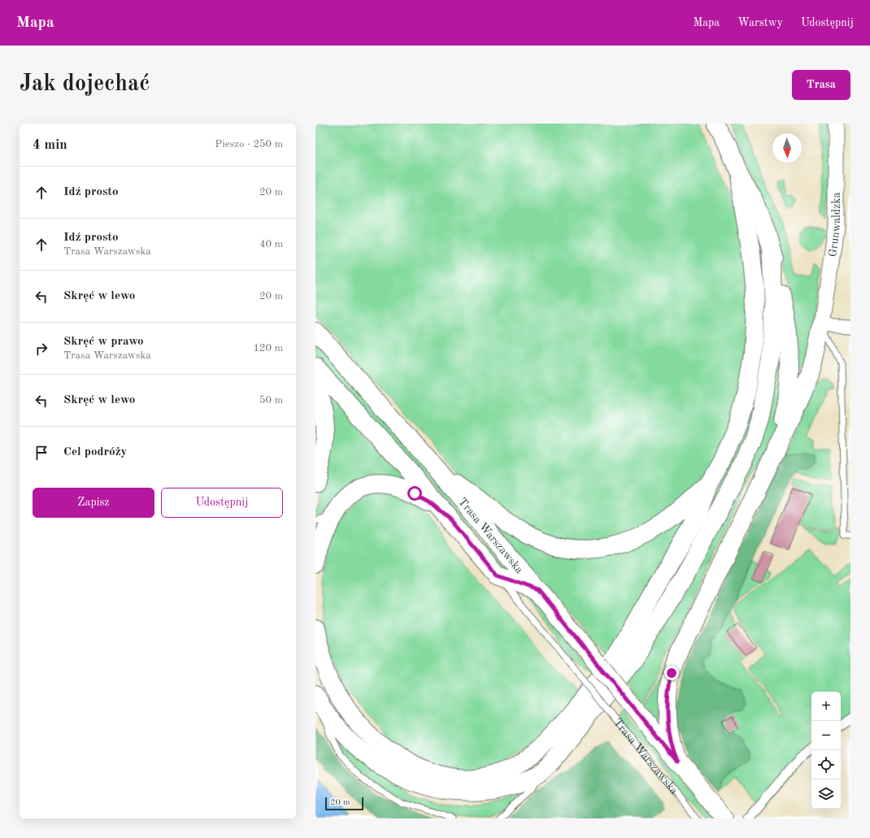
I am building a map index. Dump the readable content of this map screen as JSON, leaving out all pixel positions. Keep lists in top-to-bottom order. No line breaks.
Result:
{"streets":{"main road":["Trasa Warszawska"],"street":["Grunwaldzka"]},"scale_bar":"20 m","north":"bottom","page":{"header":"Mapa","nav":["Mapa","Warstwy","Udostępnij"],"buttons":["Trasa",["Zapisz","Udostępnij"]],"title":"Jak dojechać","heading":["4 min","Pieszo · 250 m"],"list":[["Idź prosto","20 m"],["Idź prosto","Trasa Warszawska","40 m"],["Skręć w lewo","20 m"],["Skręć w prawo","Trasa Warszawska","120 m"],["Skręć w lewo","50 m"],"Cel podróży"],"map_buttons":["+","−"],"scale":"20 m"}}
